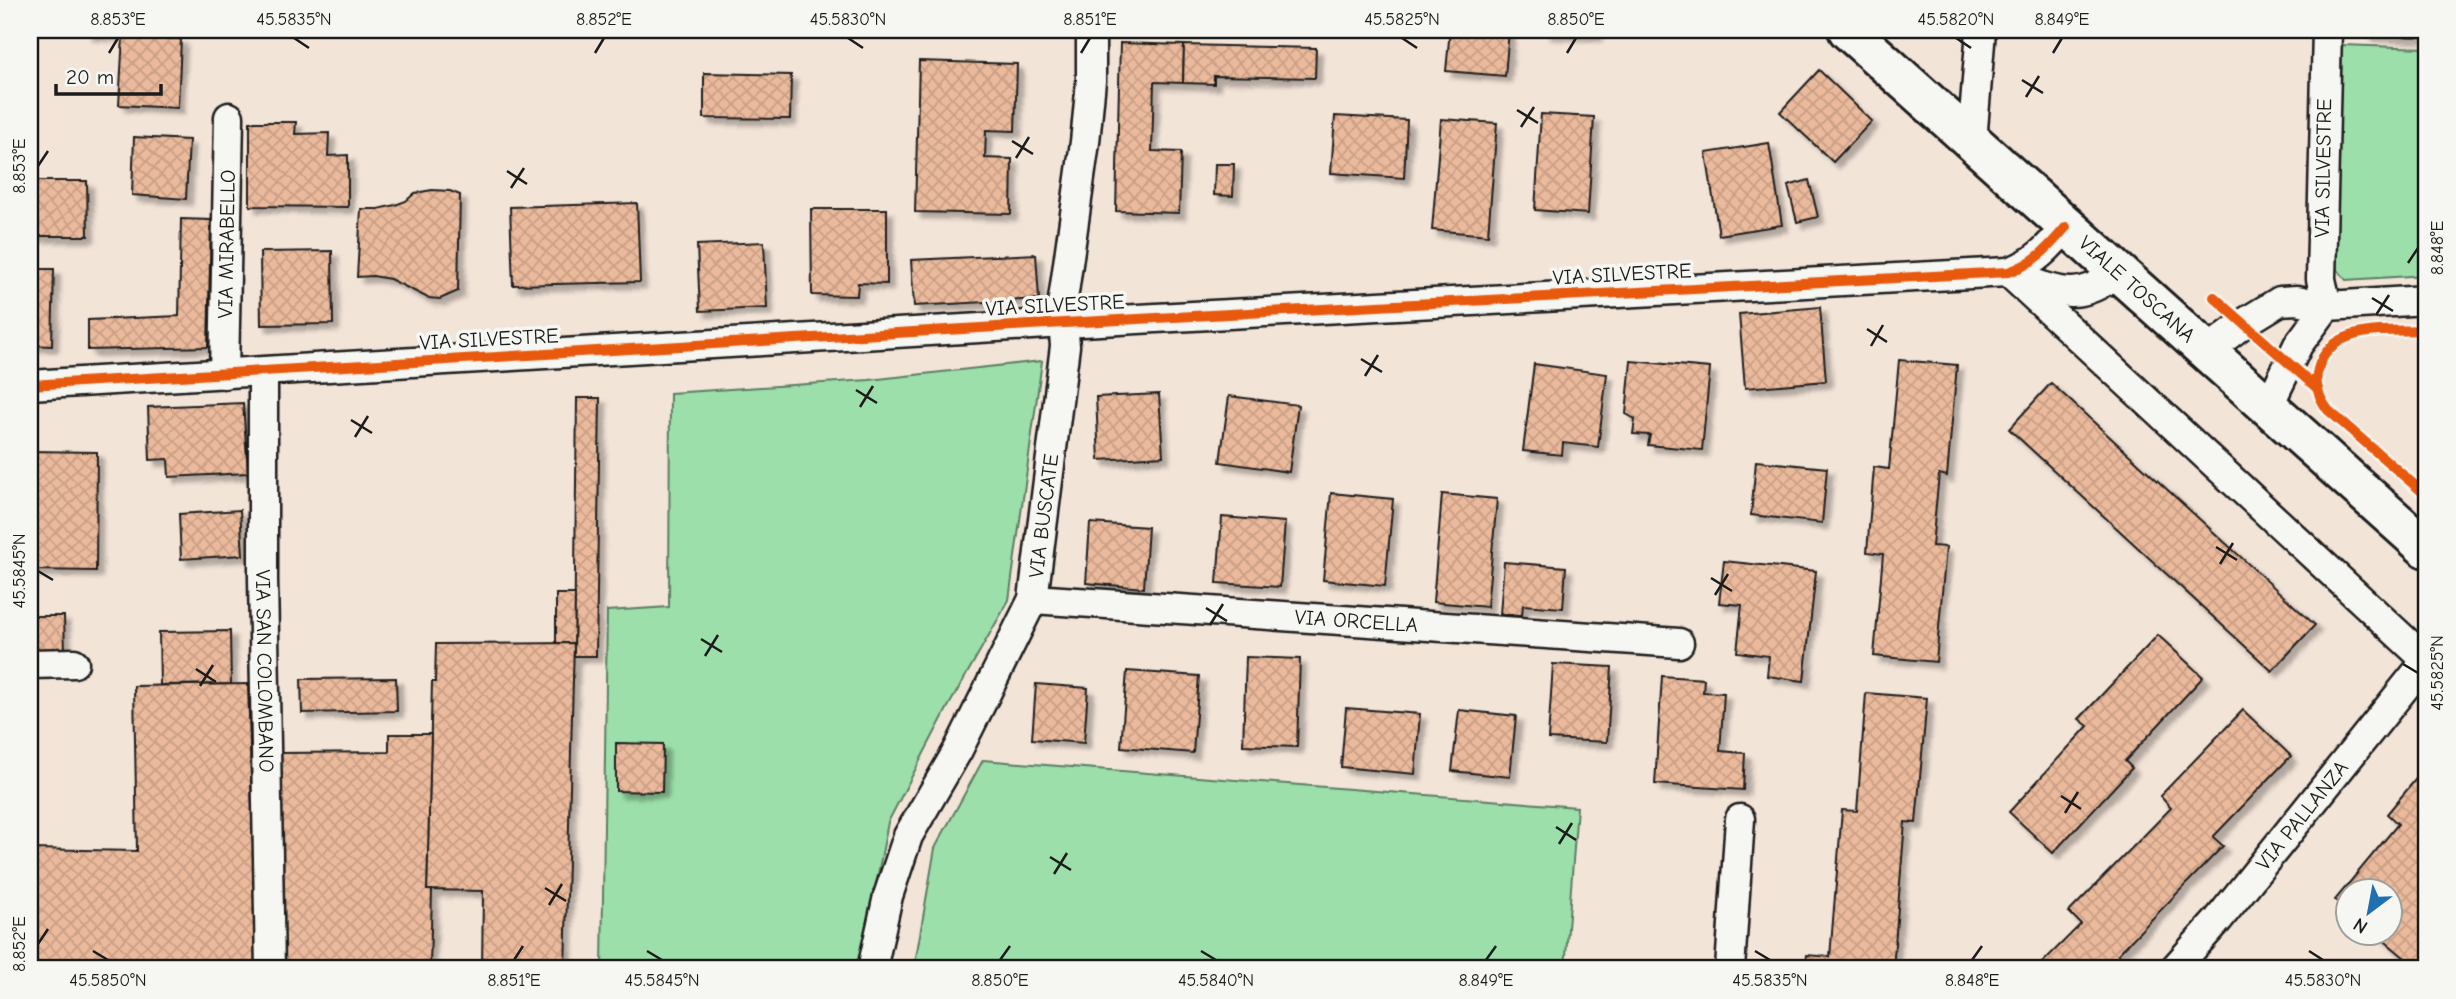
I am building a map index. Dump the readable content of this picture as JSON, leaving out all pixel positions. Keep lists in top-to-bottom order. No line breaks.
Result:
{"streets":{"street":["VIA SILVESTRE","VIA MIRABELLO","VIALE TOSCANA","VIA BUSCATE","VIA ORCELLA","VIA SAN COLOMBANO","VIA PALLANZA"]},"crossings":[["VIA SILVESTRE","VIA MIRABELLO"],["VIA SILVESTRE","VIALE TOSCANA"],["VIA SILVESTRE","VIA BUSCATE"],["VIA SILVESTRE","VIA SAN COLOMBANO"],["VIA SILVESTRE","VIA PALLANZA"],["VIA BUSCATE","VIA ORCELLA"]],"scale_bar":"20 m","north":"bottom left","coordinates":["8.853°E","45.5835°N","8.852°E","45.5830°N","8.851°E","45.5825°N","8.850°E","45.5820°N","8.849°E","8.848°E","45.5845°N","45.5850°N","45.5840°N"]}
